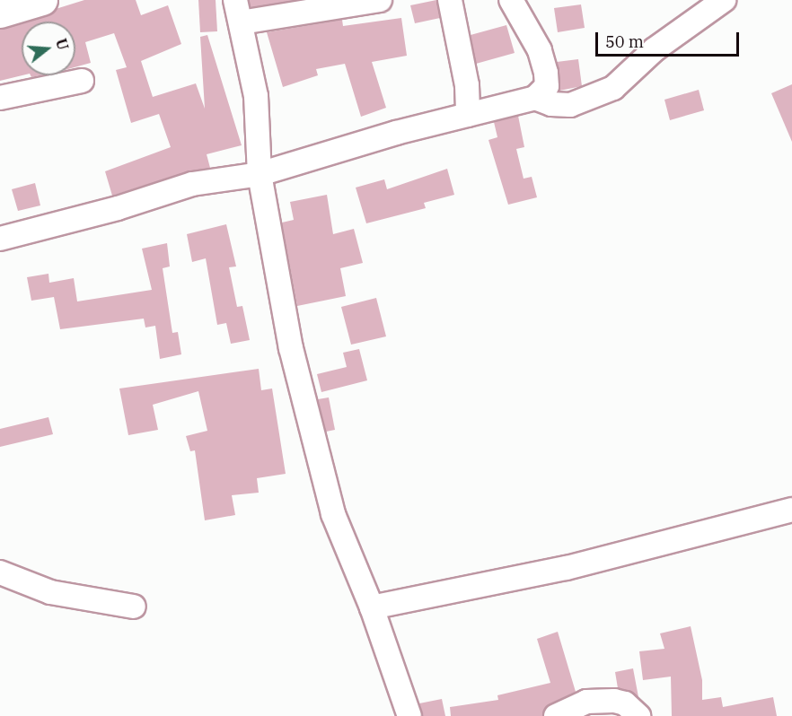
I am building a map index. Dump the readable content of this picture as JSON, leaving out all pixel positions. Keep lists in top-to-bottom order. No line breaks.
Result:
{"scale_bar":"50 m","north":"right"}
